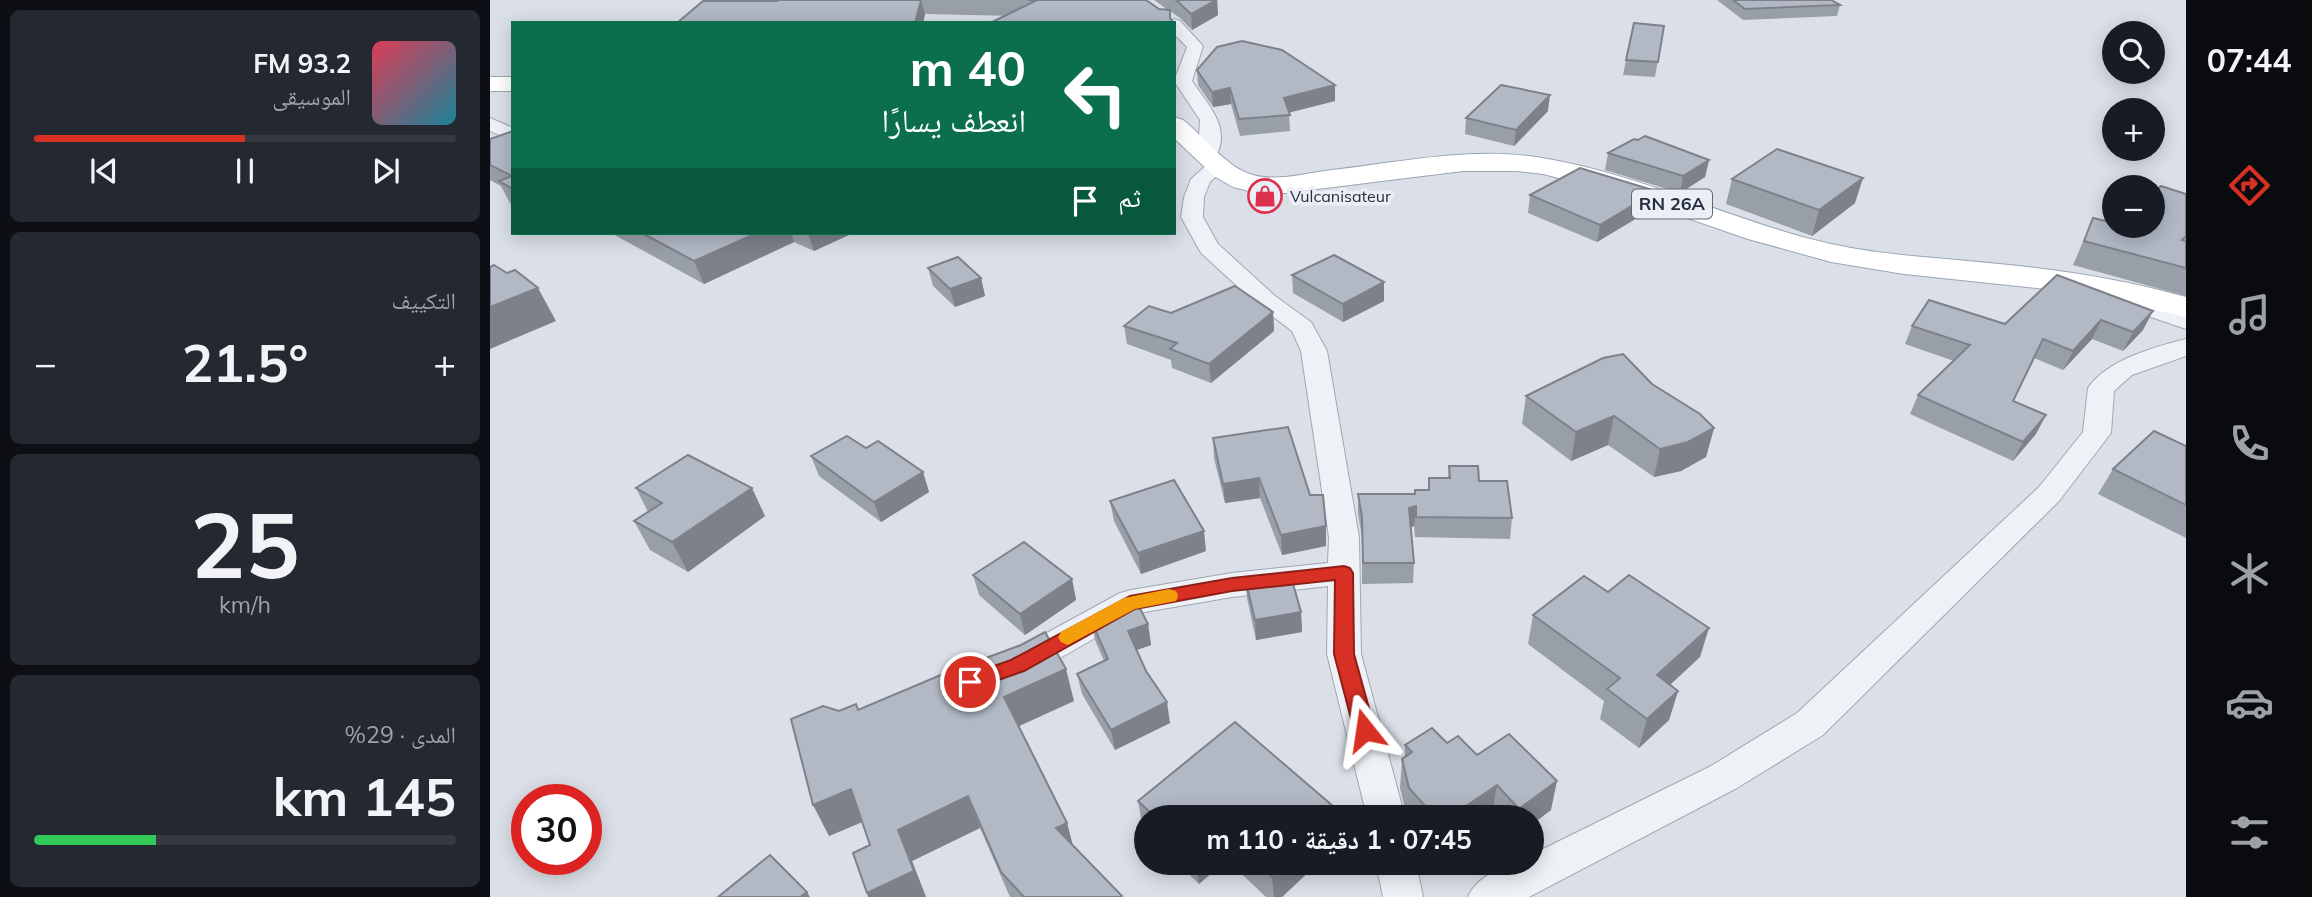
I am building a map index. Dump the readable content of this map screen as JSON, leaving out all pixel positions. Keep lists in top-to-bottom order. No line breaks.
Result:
{"streets":{"main road":["RN 26A"]},"places":{"shop":["Vulcanisateur"]},"page":{"tabs":"07:44","map_buttons":["+","−"],"turn":["40 m","انعطف يسارًا"],"song":["93.2 FM","الموسيقى"],"then":"ثم","tile":["التكييف",["25","km/h"],["المدى · 29%","145 km"]],"heat":["−","21.5°","+"],"limit":"30","trip":"07:45 · 1 دقيقة · 110 m"}}
